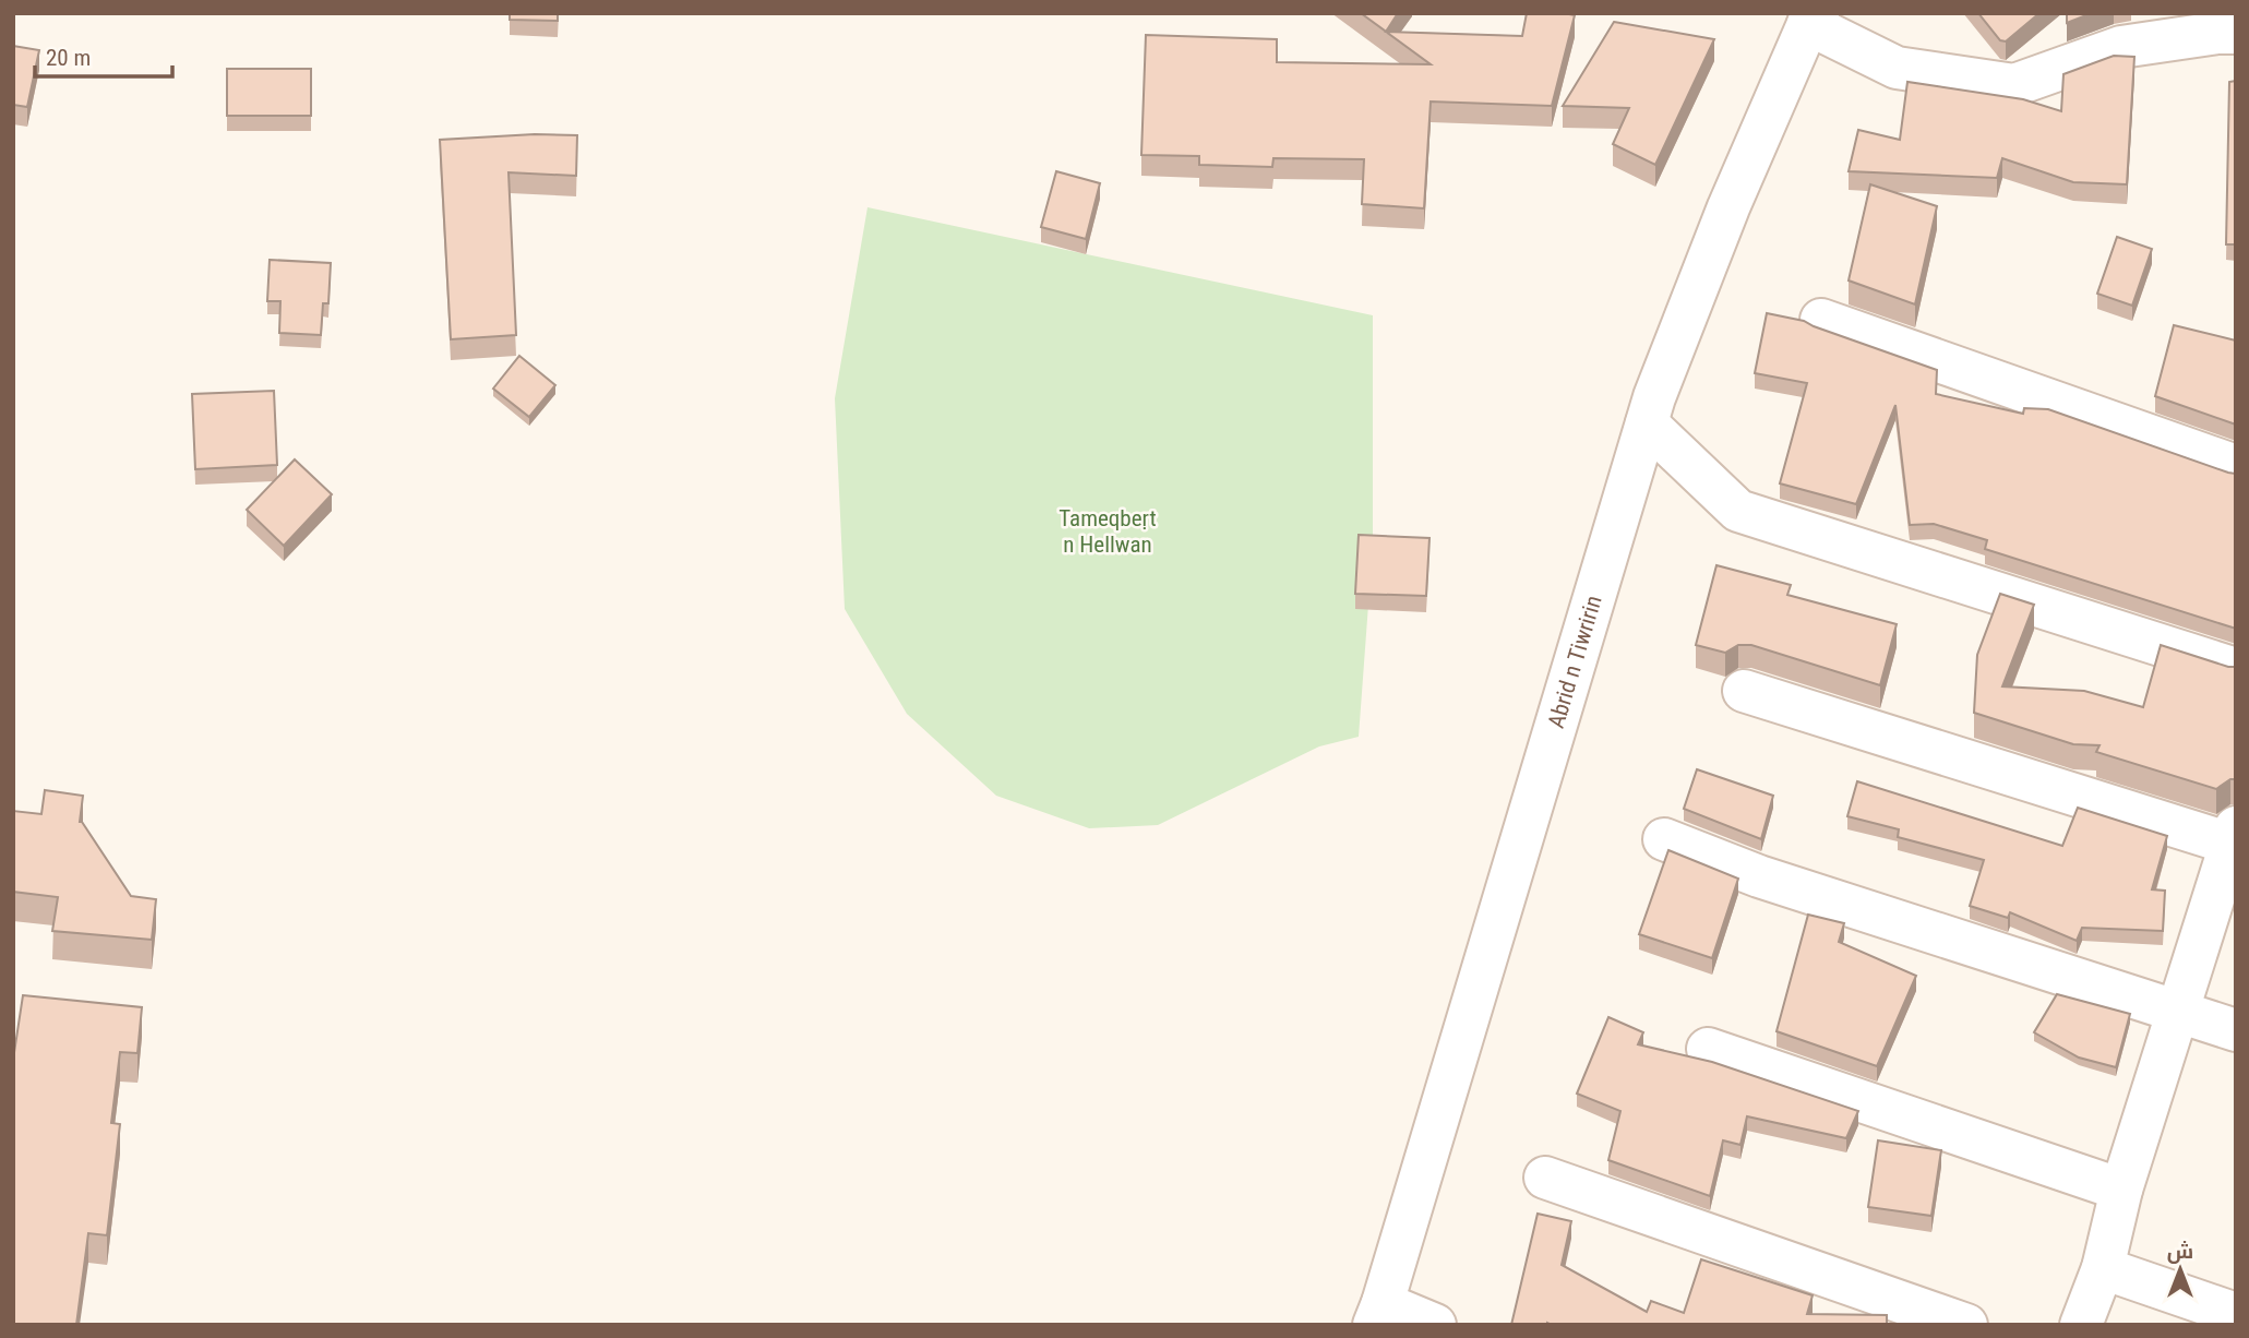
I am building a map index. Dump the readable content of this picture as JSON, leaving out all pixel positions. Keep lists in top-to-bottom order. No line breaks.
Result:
{"streets":{"street":["Abrid n Tiwririn"]},"parks":["Tameqbeṛt n Hellwan"],"scale_bar":"20 m","north":"top"}
